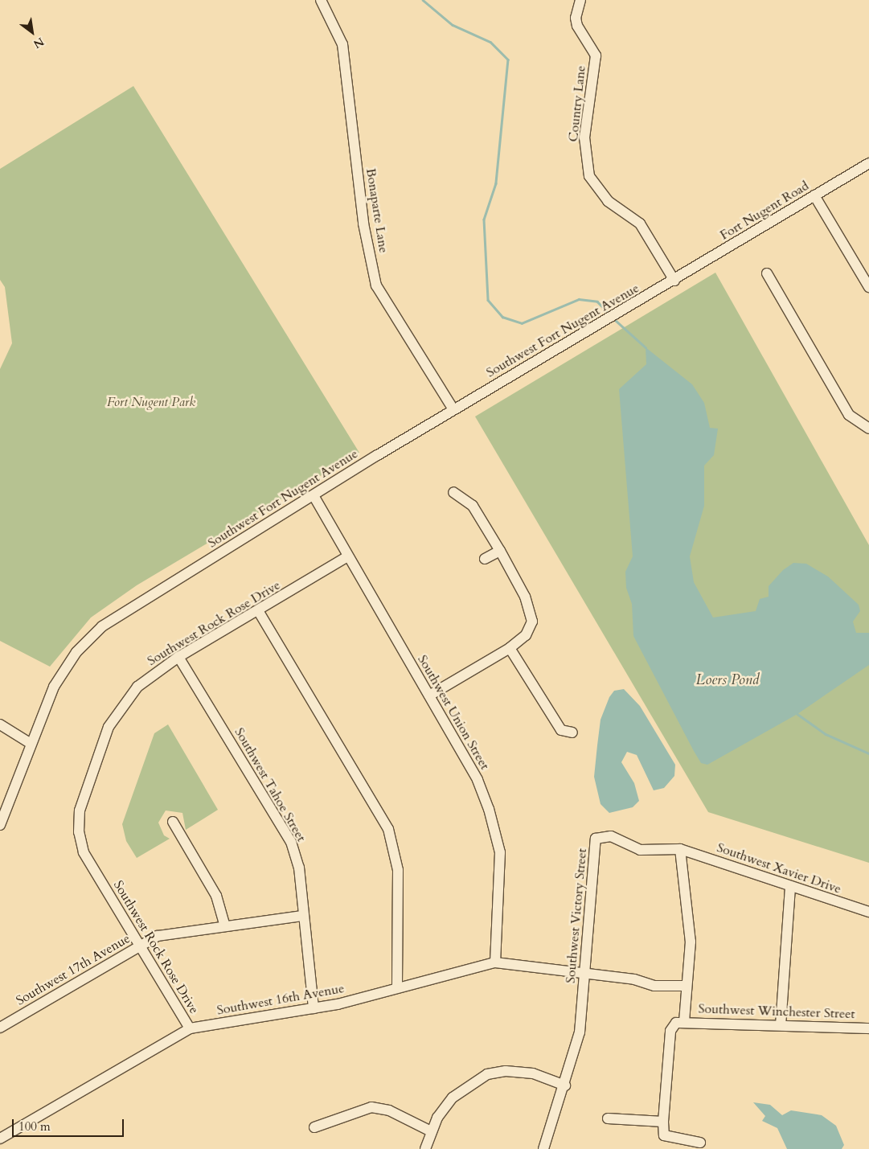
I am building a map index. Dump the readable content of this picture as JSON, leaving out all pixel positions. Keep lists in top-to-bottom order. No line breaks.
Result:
{"streets":{"street":["Country Lane","Bonaparte Lane","Fort Nugent Road","Southwest Fort Nugent Avenue","Southwest Rock Rose Drive","Southwest Union Street","Southwest Tahoe Street","Southwest Xavier Drive","Southwest Victory Street","Southwest 17th Avenue","Southwest 16th Avenue","Southwest Winchester Street"]},"crossings":[["Country Lane","Fort Nugent Road"],["Country Lane","Southwest Fort Nugent Avenue"],["Bonaparte Lane","Southwest Fort Nugent Avenue"],["Fort Nugent Road","Southwest Fort Nugent Avenue"],["Southwest Fort Nugent Avenue","Southwest Union Street"],["Southwest Rock Rose Drive","Southwest Union Street"],["Southwest Rock Rose Drive","Southwest Tahoe Street"],["Southwest Rock Rose Drive","Southwest 17th Avenue"],["Southwest Rock Rose Drive","Southwest 16th Avenue"],["Southwest Union Street","Southwest 16th Avenue"],["Southwest Tahoe Street","Southwest 17th Avenue"],["Southwest Tahoe Street","Southwest 16th Avenue"],["Southwest Xavier Drive","Southwest Victory Street"],["Southwest Victory Street","Southwest 16th Avenue"]],"water":["Loers Pond"],"parks":["Fort Nugent Park"],"scale_bar":"100 m","north":"bottom right"}
